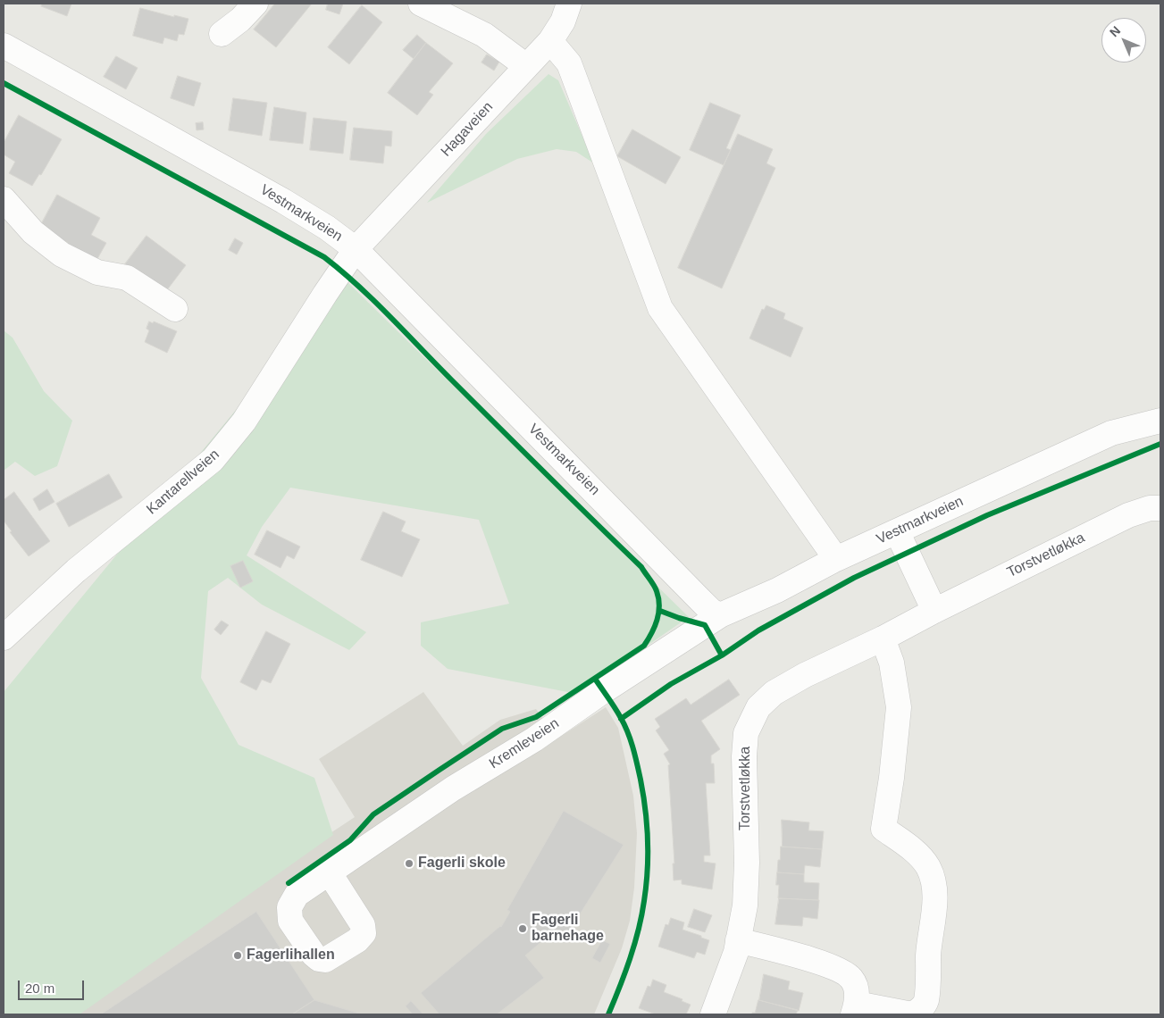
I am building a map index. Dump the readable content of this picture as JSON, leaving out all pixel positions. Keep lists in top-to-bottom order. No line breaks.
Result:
{"streets":{"street":["Hagaveien","Vestmarkveien","Kantarellveien","Torstvetløkka","Kremleveien"]},"crossings":[["Hagaveien","Vestmarkveien"],["Hagaveien","Kantarellveien"],["Vestmarkveien","Kantarellveien"],["Vestmarkveien","Kremleveien"]],"places":["Fagerli skole","Fagerli barnehage","Fagerlihallen"],"scale_bar":"20 m","north":"top left"}
